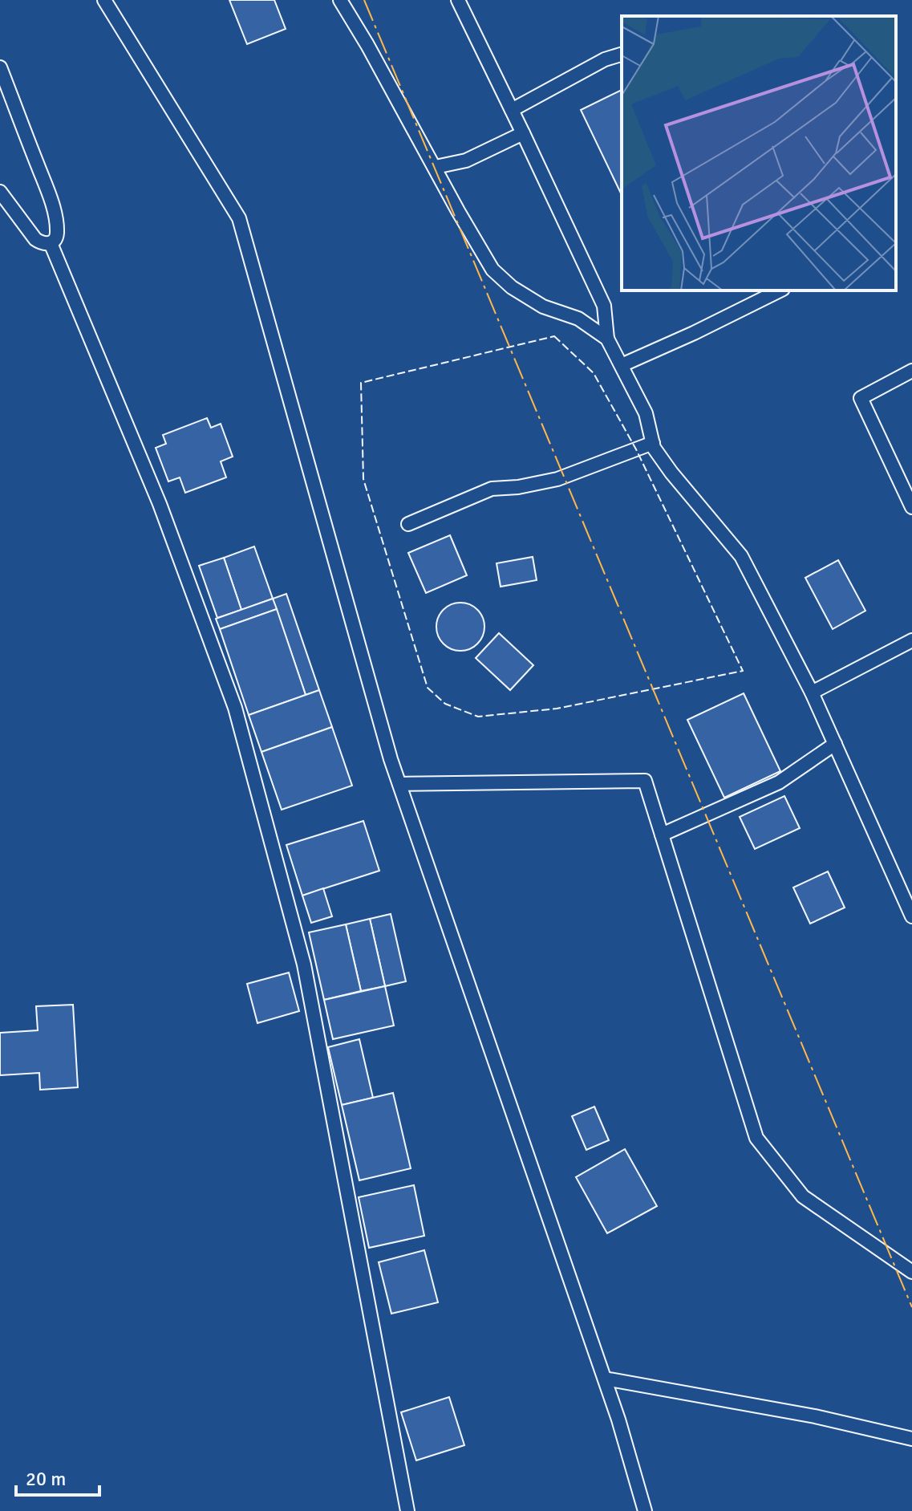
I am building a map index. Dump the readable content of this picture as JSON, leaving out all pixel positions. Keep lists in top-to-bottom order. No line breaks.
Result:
{"scale_bar":"20 m"}
